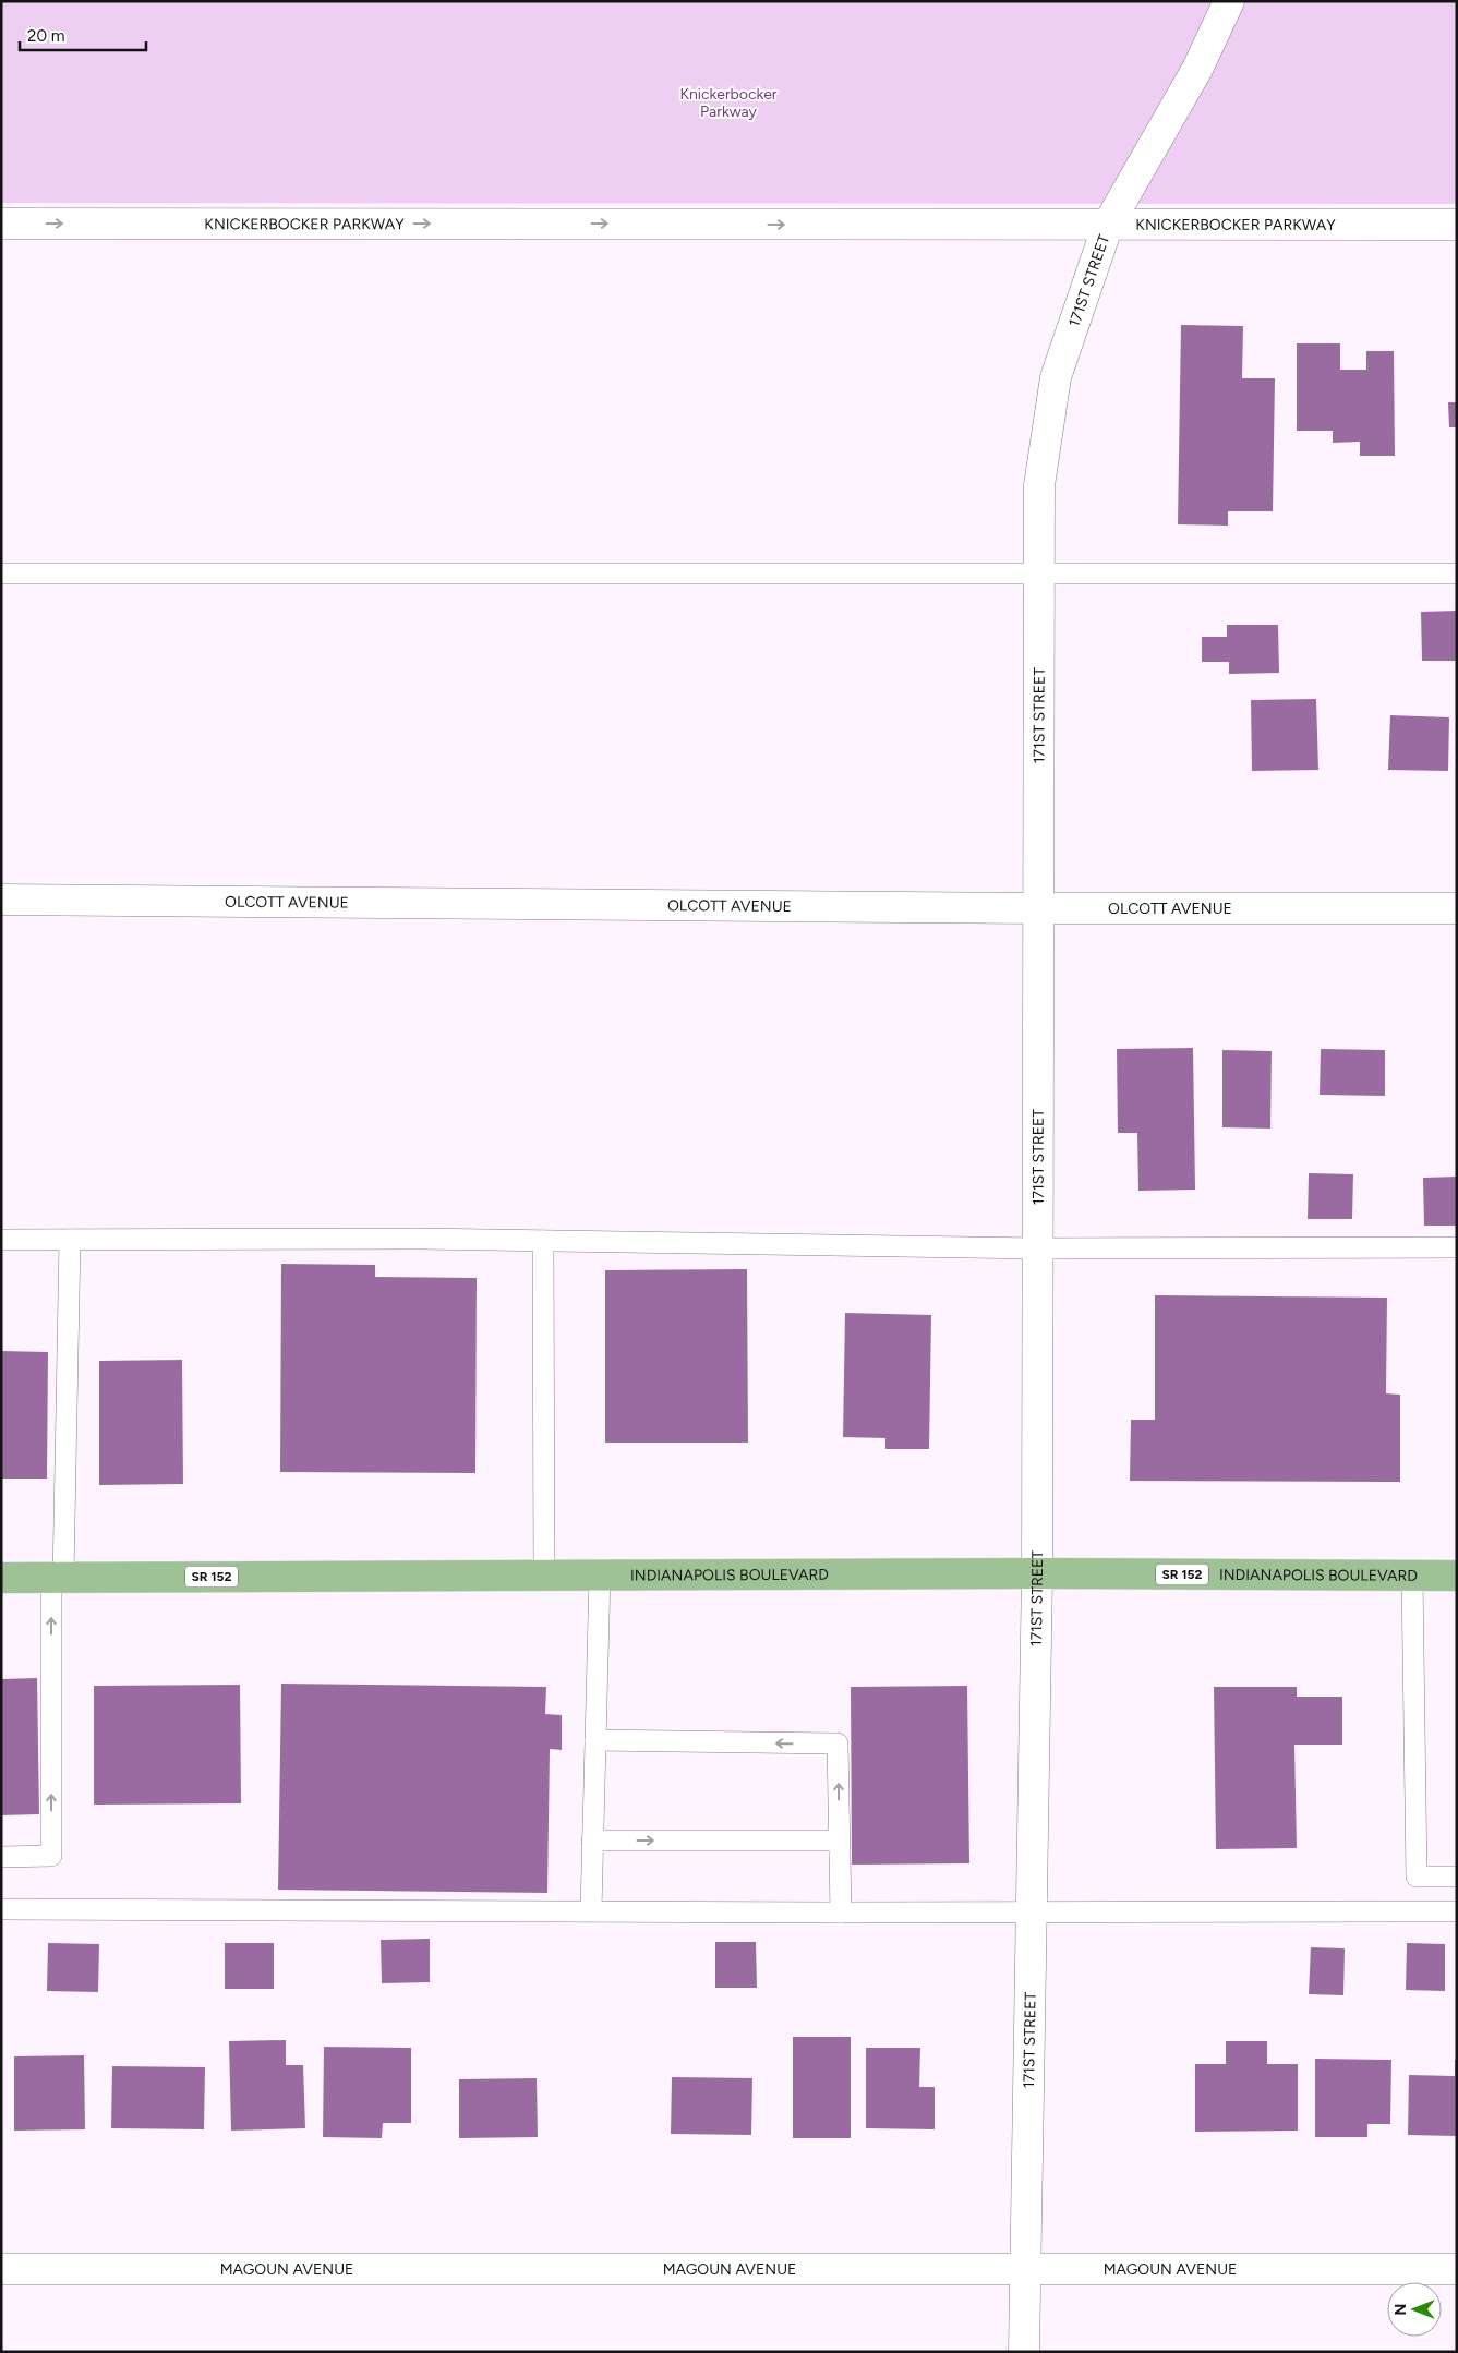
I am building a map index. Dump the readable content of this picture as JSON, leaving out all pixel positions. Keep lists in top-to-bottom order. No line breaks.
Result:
{"streets":{"main road":["INDIANAPOLIS BOULEVARD","SR 152"],"street":["KNICKERBOCKER PARKWAY","171ST STREET","OLCOTT AVENUE","MAGOUN AVENUE"]},"crossings":[["KNICKERBOCKER PARKWAY","171ST STREET"],["171ST STREET","OLCOTT AVENUE"],["171ST STREET","INDIANAPOLIS BOULEVARD"],["171ST STREET","MAGOUN AVENUE"]],"one_way":["KNICKERBOCKER PARKWAY"],"parks":["Knickerbocker Parkway"],"scale_bar":"20 m","north":"left"}
